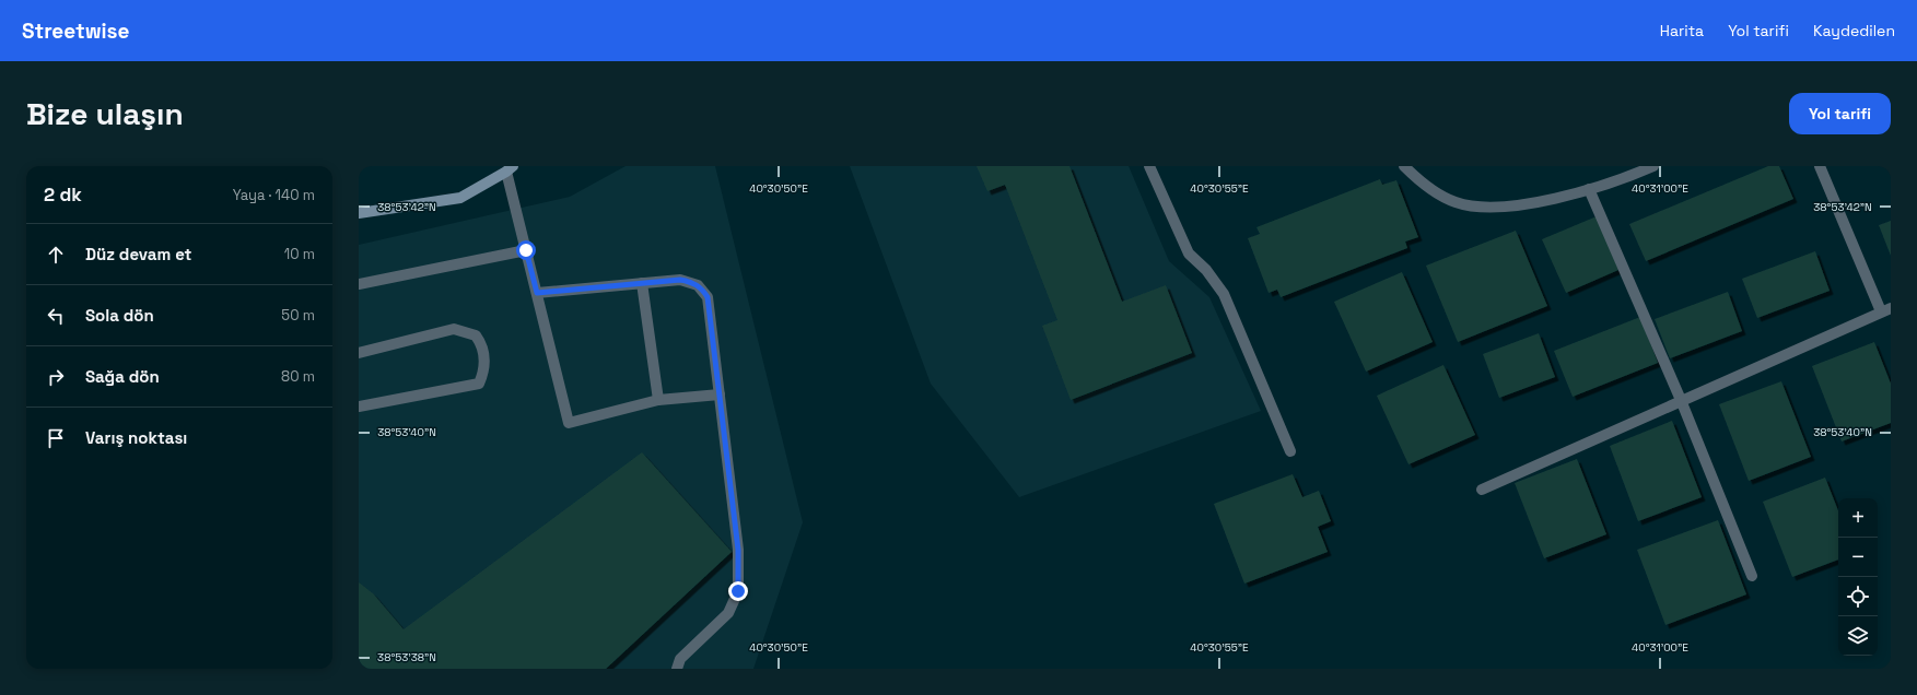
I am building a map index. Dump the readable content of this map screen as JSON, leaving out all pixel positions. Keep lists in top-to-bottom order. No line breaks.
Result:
{"page":{"header":"Streetwise","nav":["Harita","Yol tarifi","Kaydedilen"],"buttons":"Yol tarifi","title":"Bize ulaşın","heading":["2 dk","Yaya · 140 m"],"list":[["Düz devam et","10 m"],["Sola dön","50 m"],["Sağa dön","80 m"],"Varış noktası"],"map_buttons":["+","−"]},"coordinates":["40°30'50\"E","40°30'55\"E","40°31'00\"E","38°53'42\"N","38°53'40\"N","38°53'38\"N"]}
